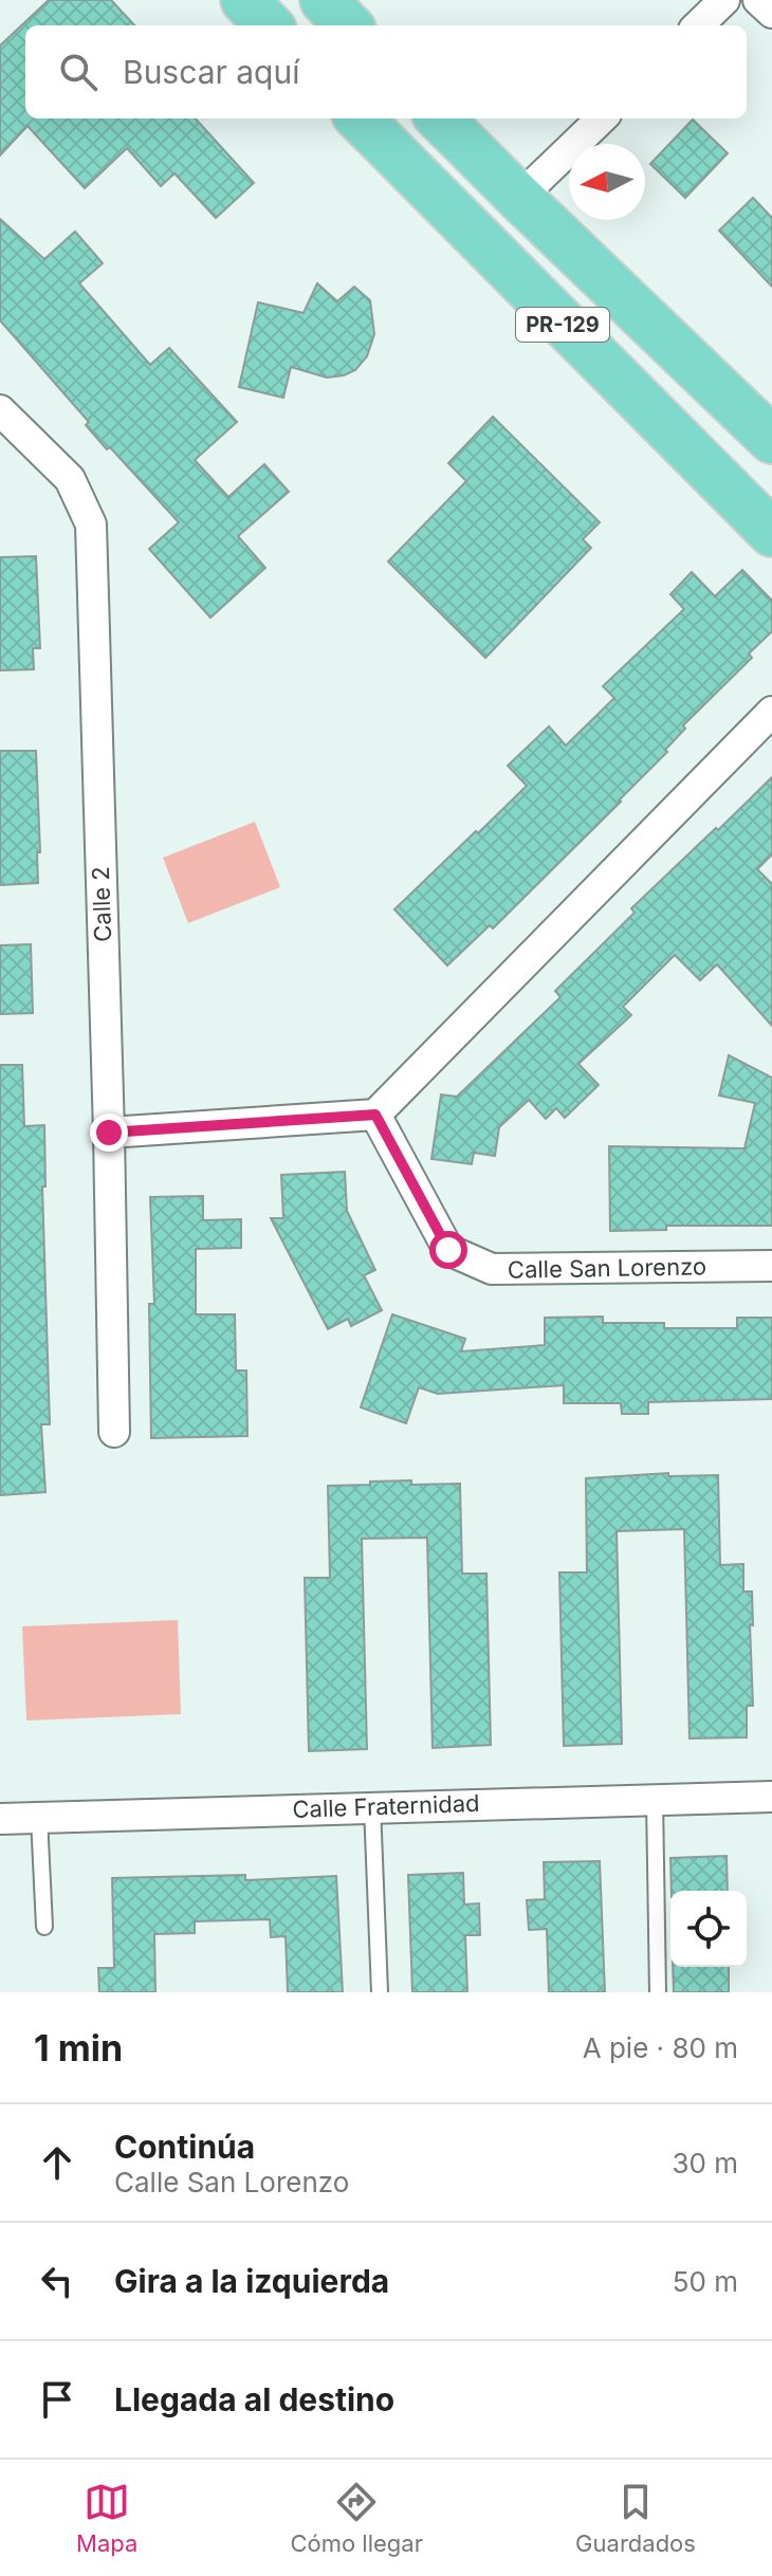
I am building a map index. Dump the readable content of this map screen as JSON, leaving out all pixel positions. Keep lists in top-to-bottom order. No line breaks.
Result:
{"streets":{"main road":["PR-129"],"street":["Calle 2","Calle San Lorenzo","Calle Fraternidad"]},"north":"left","page":{"search":"Buscar aquí","heading":["1 min","A pie · 80 m"],"list":[["Continúa","Calle San Lorenzo","30 m"],["Gira a la izquierda","50 m"],"Llegada al destino"],"nav":["Mapa","Cómo llegar","Guardados"]}}
